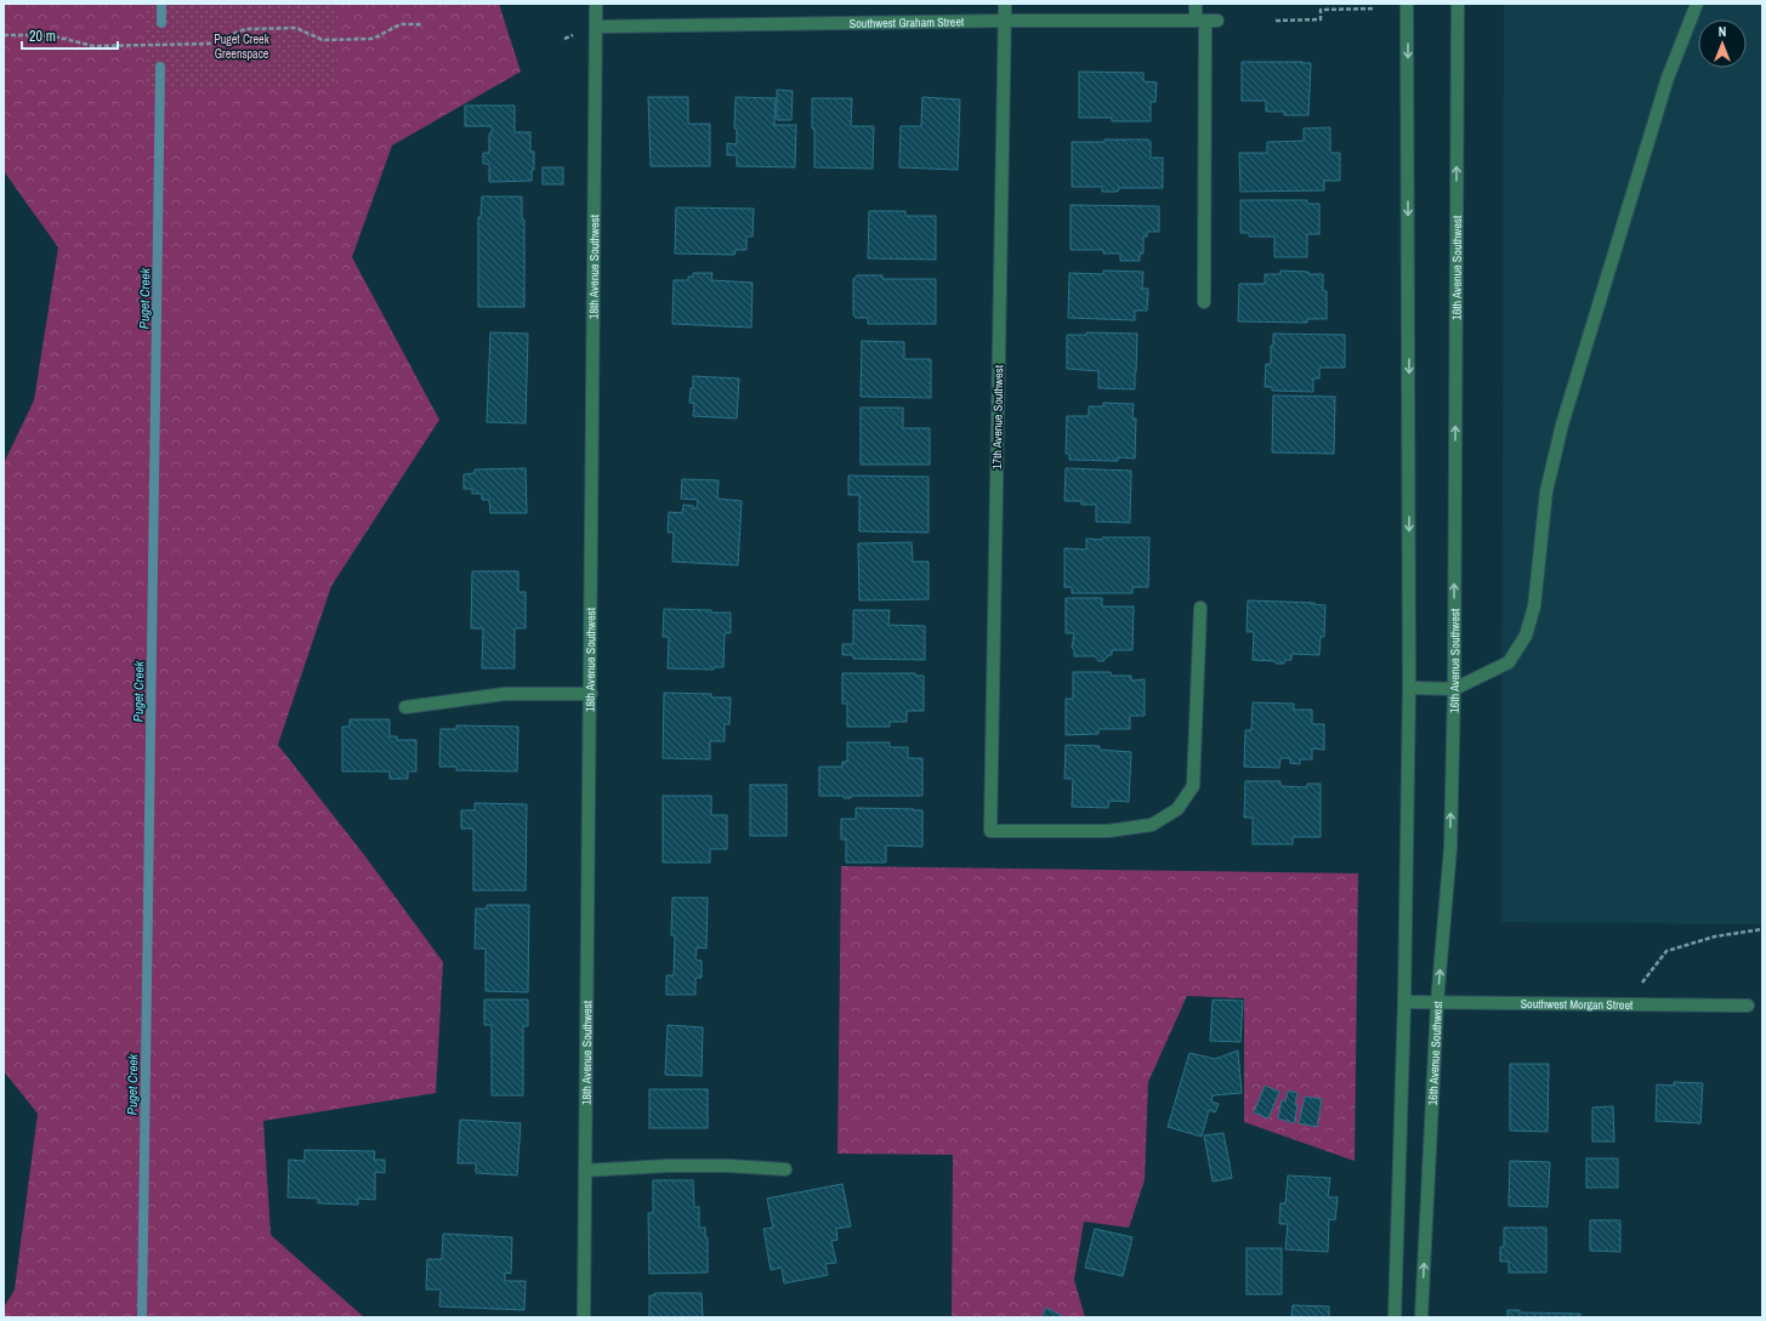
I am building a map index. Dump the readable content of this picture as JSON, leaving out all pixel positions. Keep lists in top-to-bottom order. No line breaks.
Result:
{"streets":{"street":["Southwest Graham Street","18th Avenue Southwest","16th Avenue Southwest","17th Avenue Southwest","Southwest Morgan Street"]},"crossings":[["Southwest Graham Street","18th Avenue Southwest"],["Southwest Graham Street","17th Avenue Southwest"],["16th Avenue Southwest","Southwest Morgan Street"]],"water":["Puget Creek"],"parks":["Puget Creek Greenspace"],"scale_bar":"20 m","north":"top"}
